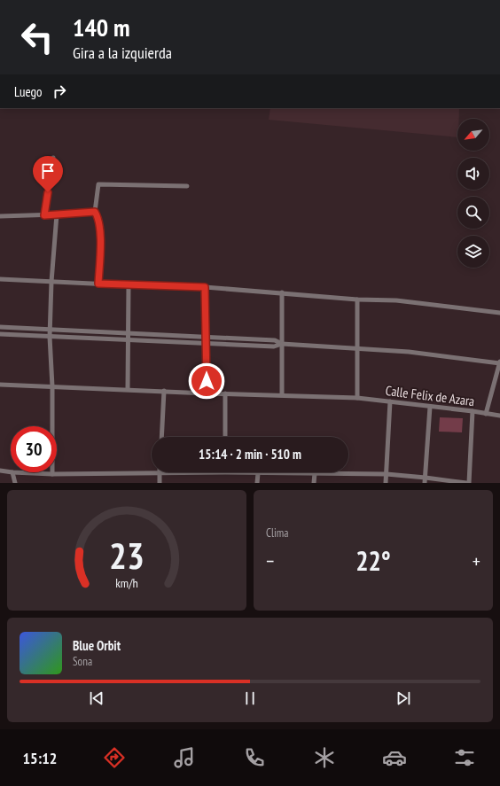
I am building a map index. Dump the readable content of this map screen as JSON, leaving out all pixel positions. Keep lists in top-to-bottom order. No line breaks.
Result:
{"streets":{"street":["Calle Felix de Azara"]},"north":"bottom left","page":{"turn":["140 m","Gira a la izquierda"],"then":"Luego","limit":"30","trip":"15:14 · 2 min · 510 m","tile":"Clima","heat":["−","22°","+"],"song":["Blue Orbit","Sona"],"tabs":"15:12","gauge":["23","km/h"]}}
